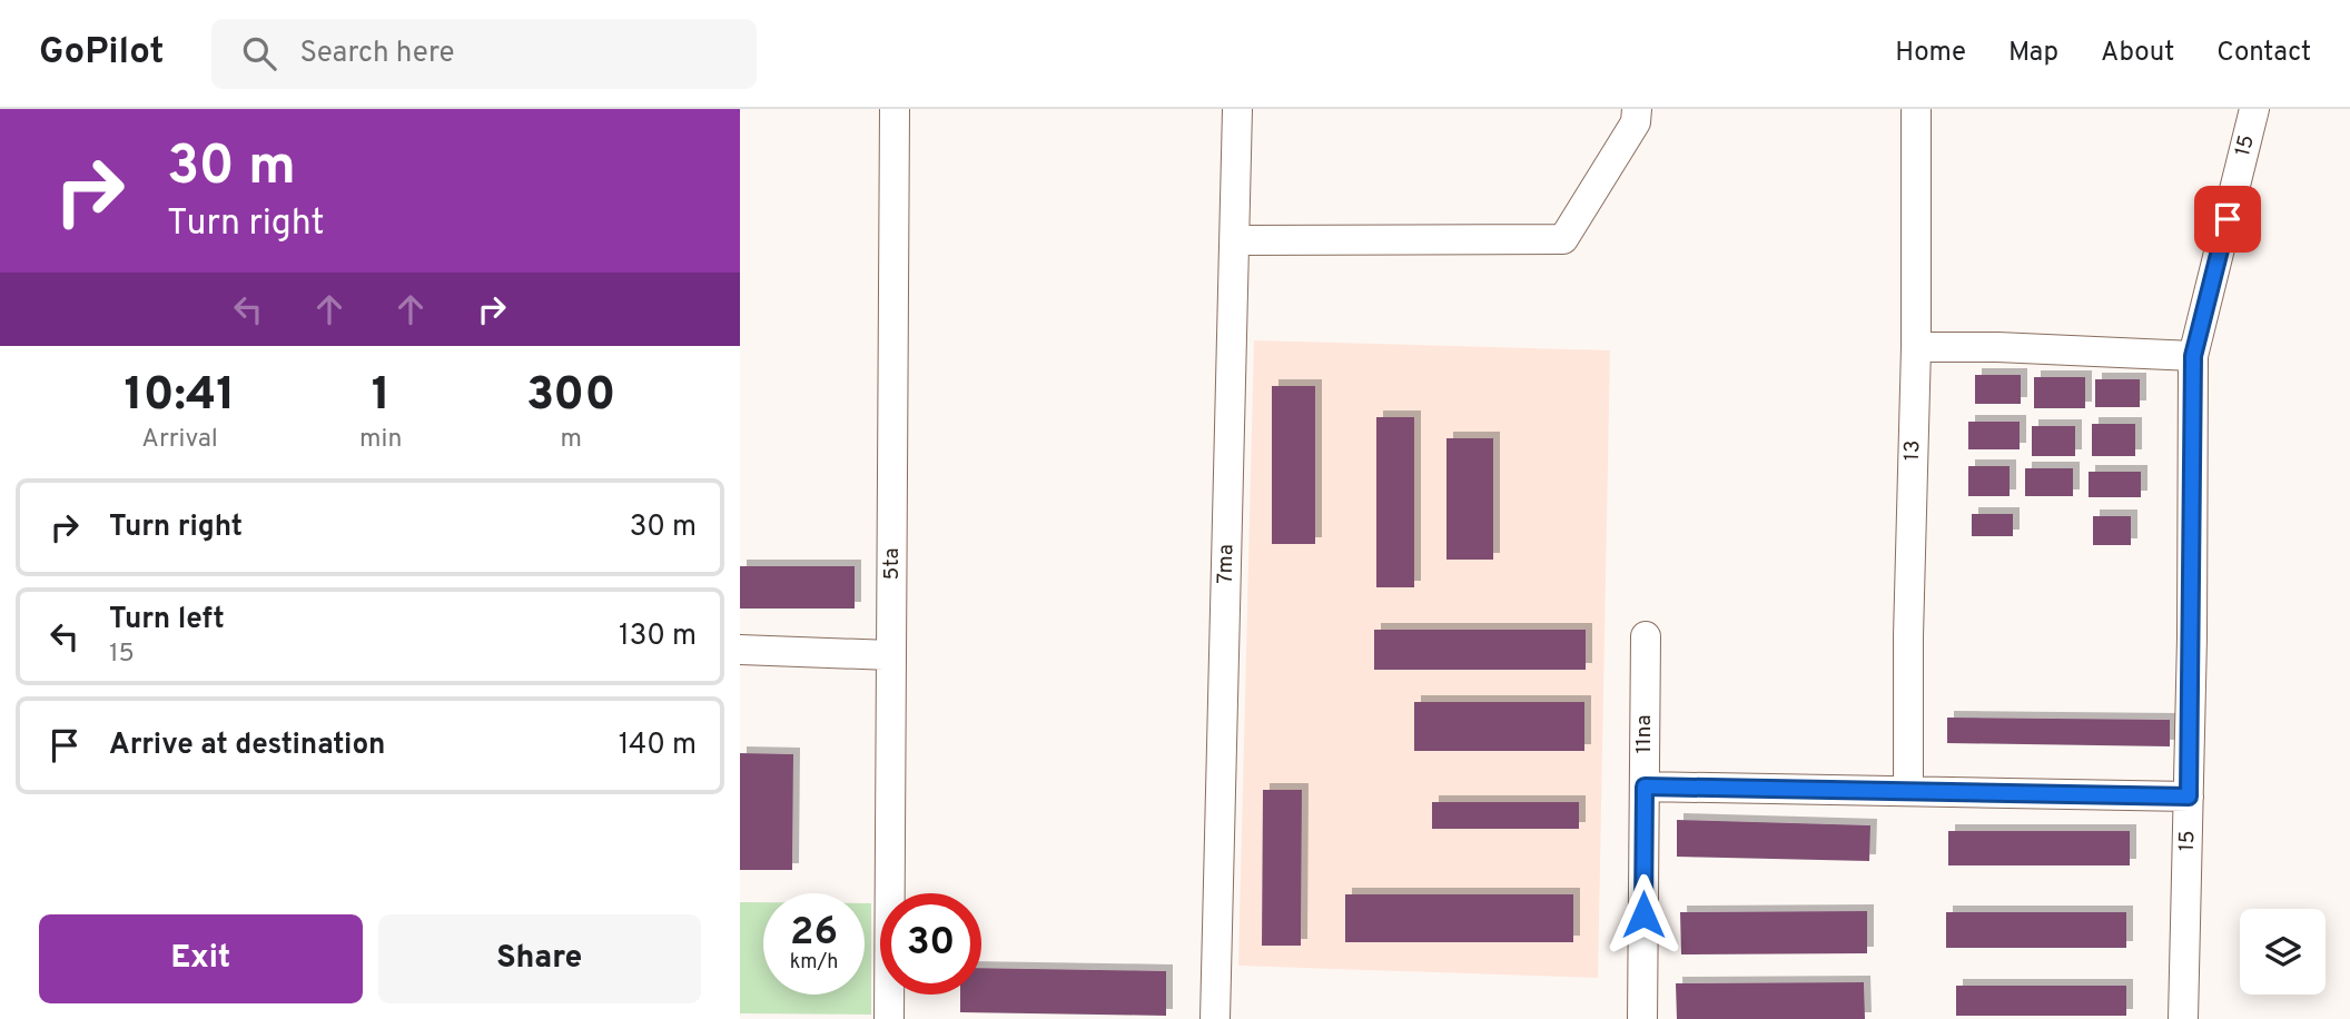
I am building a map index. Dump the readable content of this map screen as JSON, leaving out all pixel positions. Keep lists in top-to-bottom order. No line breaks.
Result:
{"streets":{"street":["15","13","5ta","7ma","11na"]},"page":{"header":"GoPilot","search":"Search here","nav":["Home","Map","About","Contact"],"turn":["30 m","Turn right"],"eta":["10:41","Arrival","1","min","300","m"],"list":[{"name":"Turn right","value":"30 m"},{"name":"Turn left","note":"15","value":"130 m"},{"name":"Arrive at destination","value":"140 m"}],"speed":"26 km/h","limit":"30","buttons":["Exit","Share"]}}
